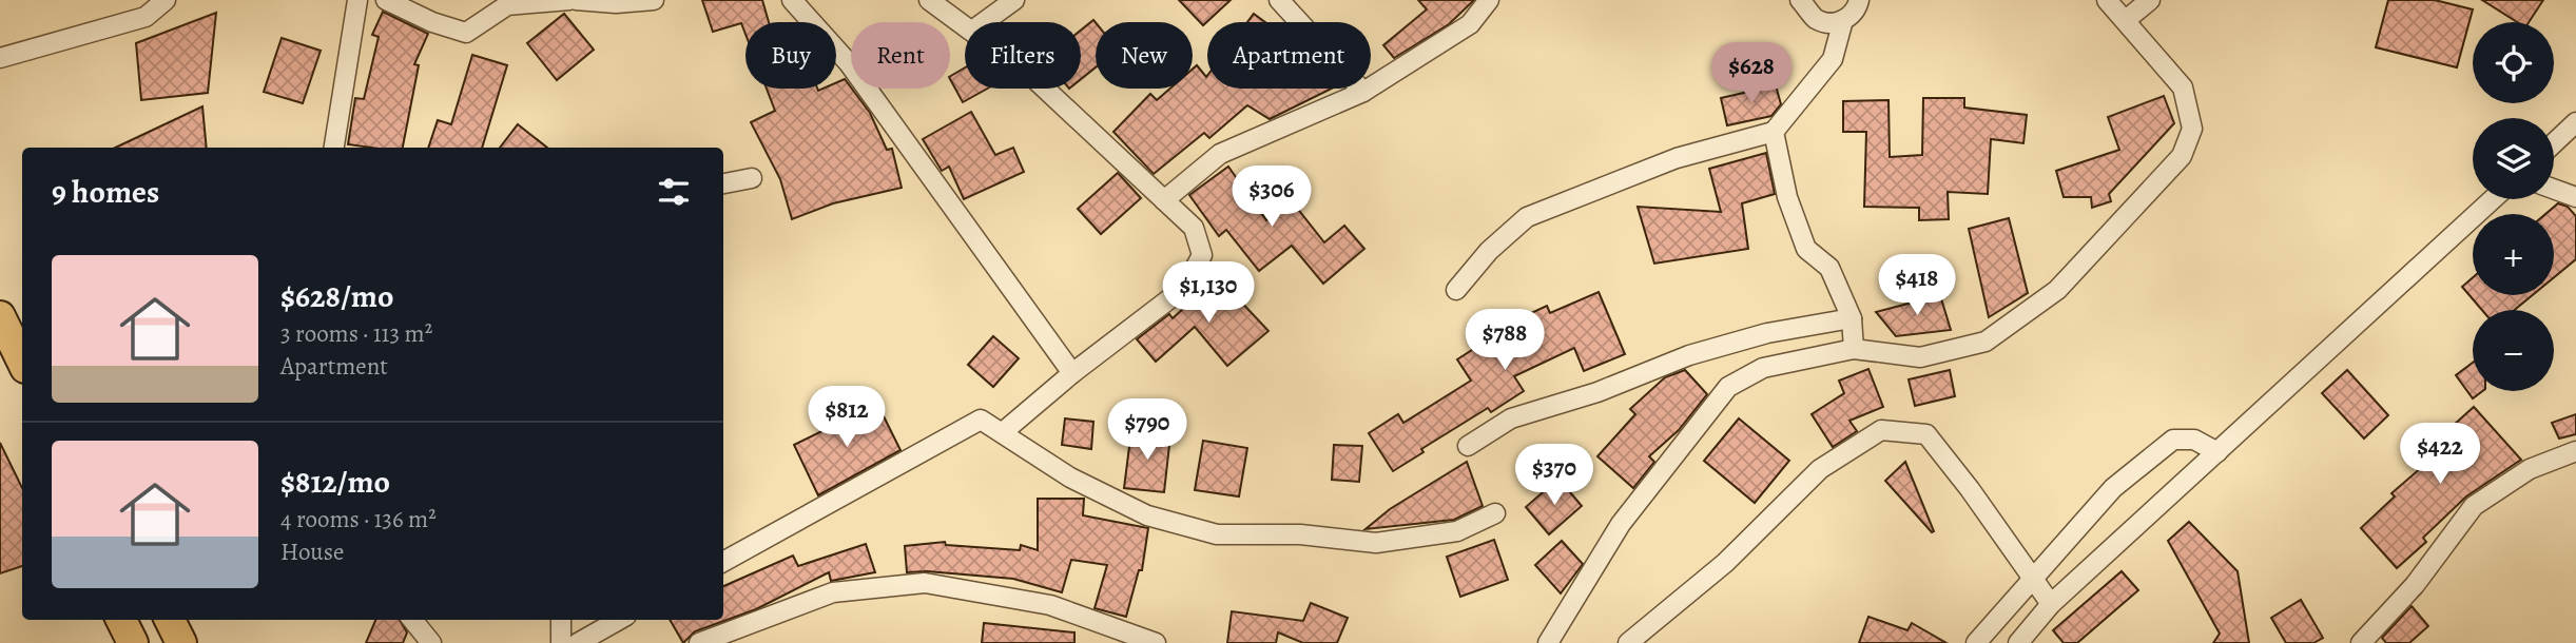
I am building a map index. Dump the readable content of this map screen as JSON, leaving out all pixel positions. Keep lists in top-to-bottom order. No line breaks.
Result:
{"page":{"map_buttons":["+","−"],"chip":["Buy","Rent","Filters","New","Apartment"],"price":["$628","$306","$418","$1,130","$788","$812","$790","$422","$370"],"heading":"9 homes","list":[{"name":"$628/mo","note":"3 rooms · 113 m² · Apartment"},{"name":"$812/mo","note":"4 rooms · 136 m² · House"}]}}
